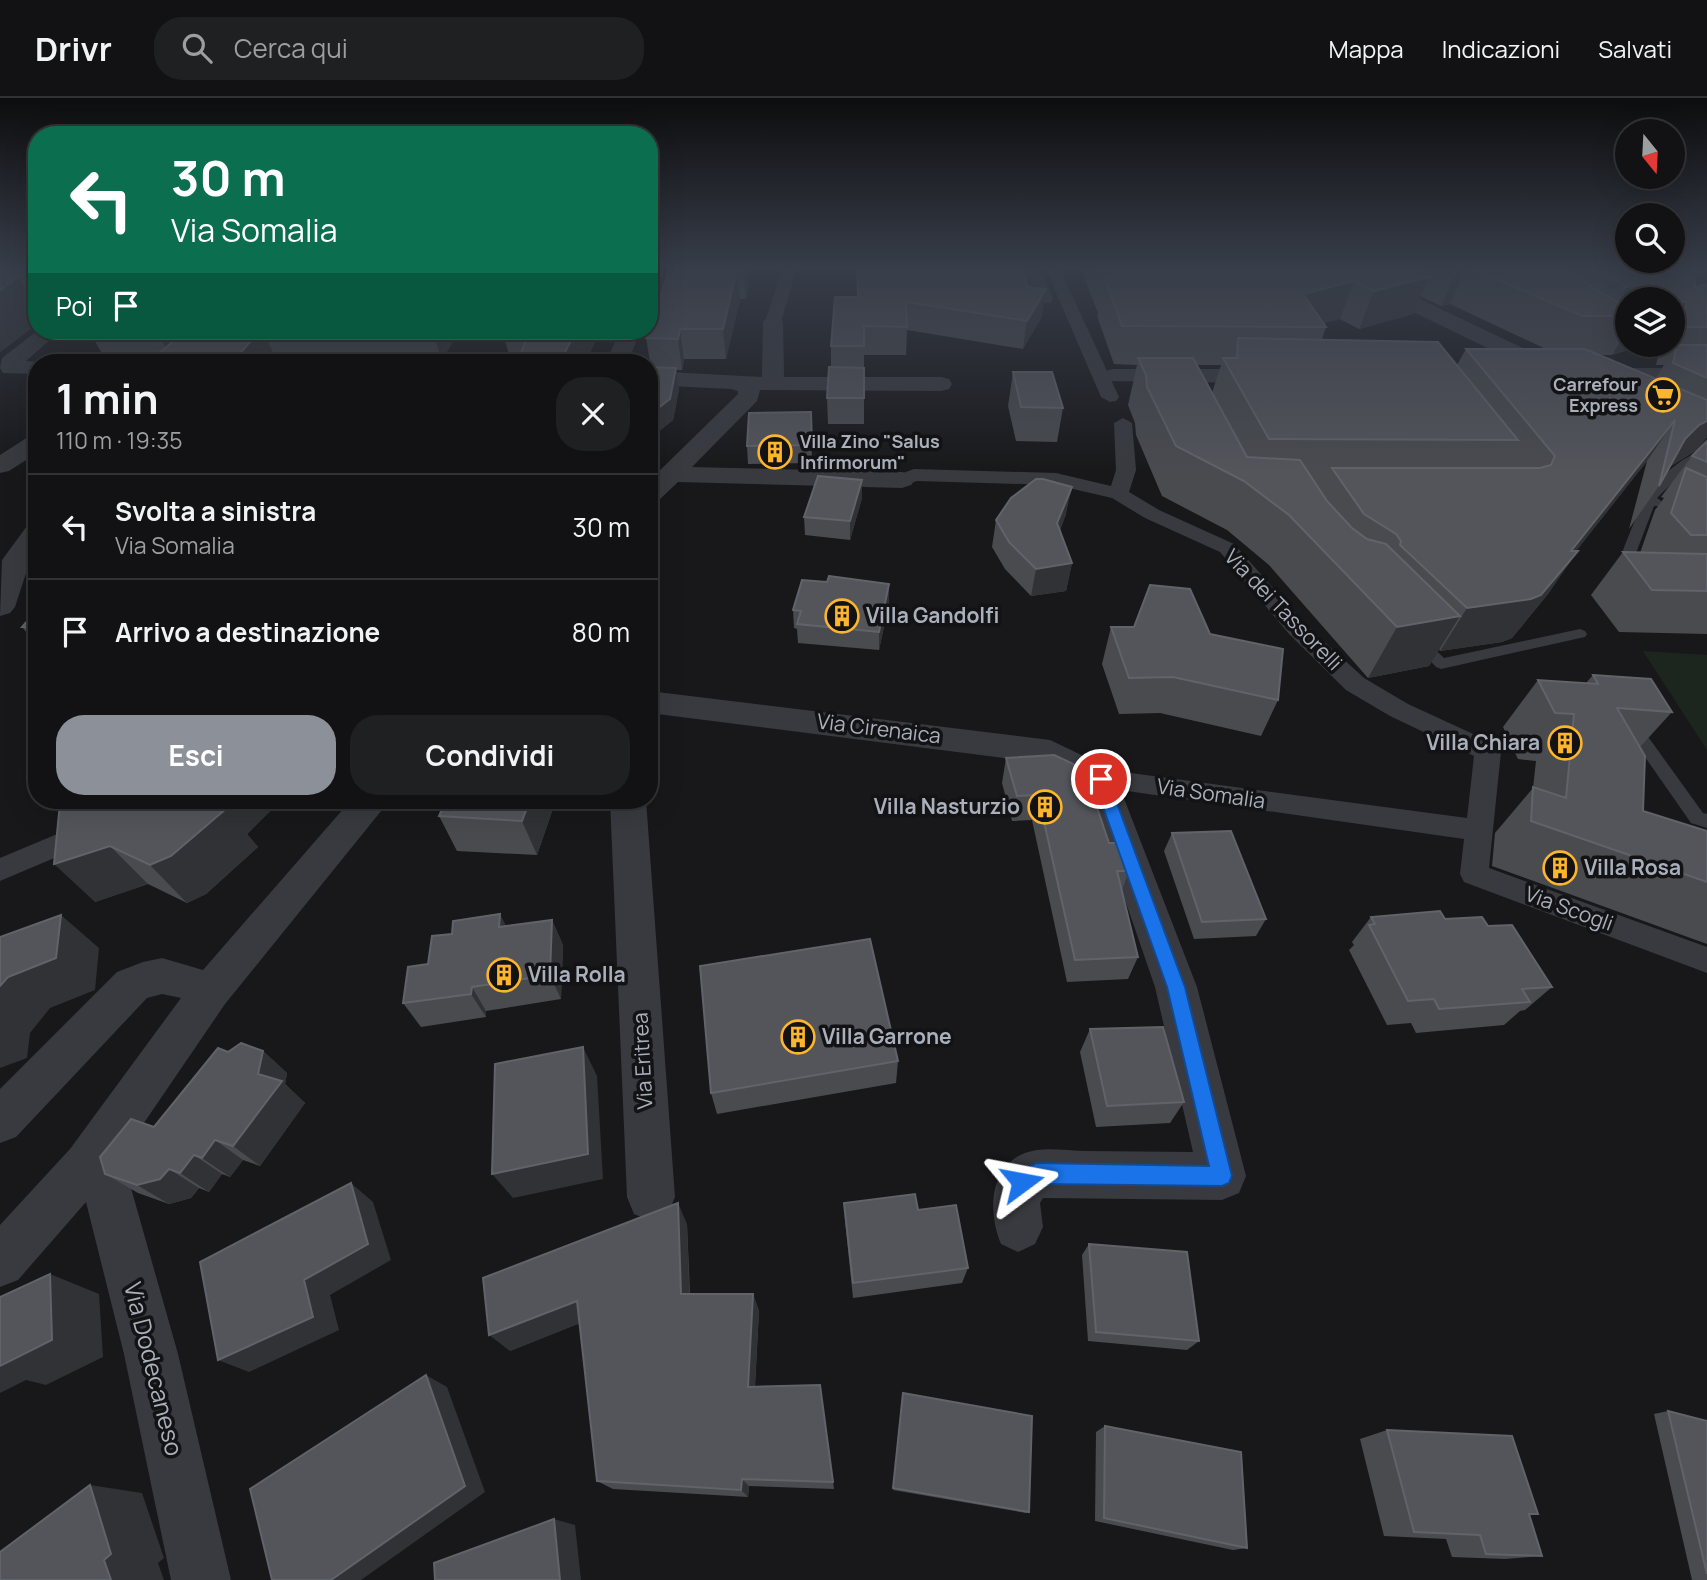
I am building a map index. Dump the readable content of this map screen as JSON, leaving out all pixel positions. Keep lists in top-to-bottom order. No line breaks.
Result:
{"streets":{"street":["Via dei Tassorelli","Via Cirenaica","Via Somalia","Via Scogli","Via Eritrea","Via Dodecaneso"]},"crossings":[["Via dei Tassorelli","Via Somalia"],["Via dei Tassorelli","Via Scogli"],["Via Cirenaica","Via Somalia"],["Via Somalia","Via Scogli"]],"places":{"supermarket":["Carrefour Express"],"building":["Villa Zino \"Salus Infirmorum\"","Villa Gandolfi","Villa Chiara","Villa Nasturzio","Villa Rosa","Villa Rolla","Villa Garrone"]},"north":"bottom","page":{"header":"Drivr","search":"Cerca qui","nav":["Mappa","Indicazioni","Salvati"],"turn":["30 m","Via Somalia"],"then":"Poi","heading":["1 min","110 m · 19:35"],"list":[{"name":"Svolta a sinistra","note":"Via Somalia","value":"30 m"},{"name":"Arrivo a destinazione","value":"80 m"}],"buttons":["Esci","Condividi"]}}
